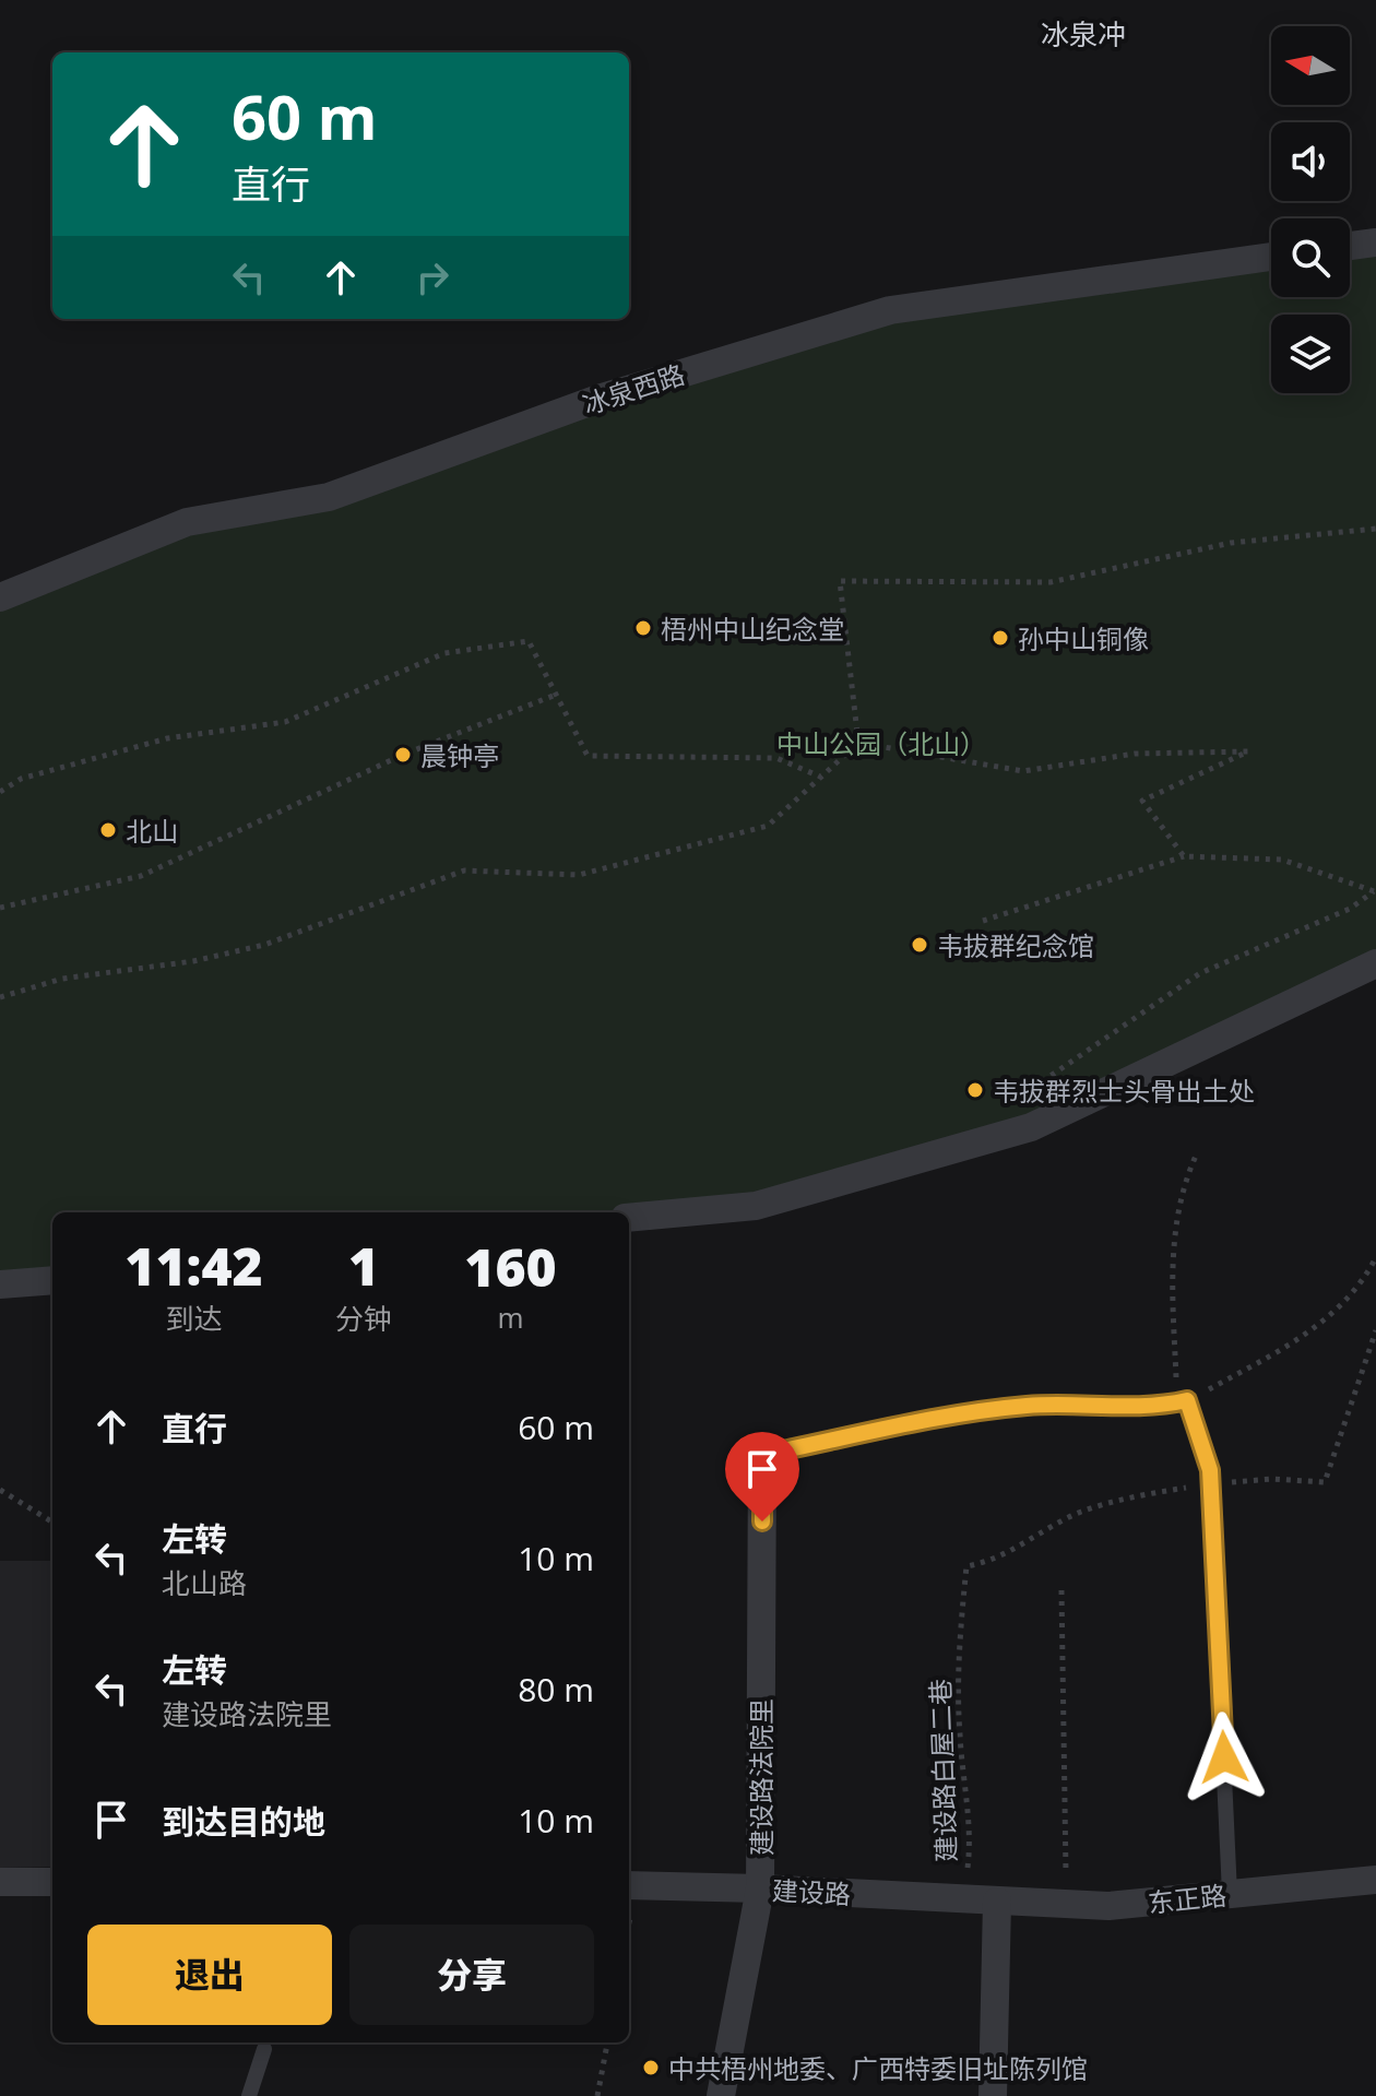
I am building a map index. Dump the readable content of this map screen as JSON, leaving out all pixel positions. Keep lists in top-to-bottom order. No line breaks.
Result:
{"streets":{"street":["冰泉西路","建设路法院里","建设路","东正路"],"path":["建设路白屋二巷"]},"crossings":[["建设路白屋二巷","建设路"],["建设路法院里","建设路"],["建设路","东正路"]],"districts":["冰泉冲"],"parks":["中山公园（北山）"],"places":["梧州中山纪念堂","孙中山铜像","晨钟亭","北山","韦拔群纪念馆","韦拔群烈士头骨出土处","中共梧州地委、广西特委旧址陈列馆"],"north":"left","page":{"turn":["60 m","直行"],"eta":["11:42","到达","1","分钟","160","m"],"list":[{"name":"直行","value":"60 m"},{"name":"左转","note":"北山路","value":"10 m"},{"name":"左转","note":"建设路法院里","value":"80 m"},{"name":"到达目的地","value":"10 m"}],"buttons":["退出","分享"]}}
